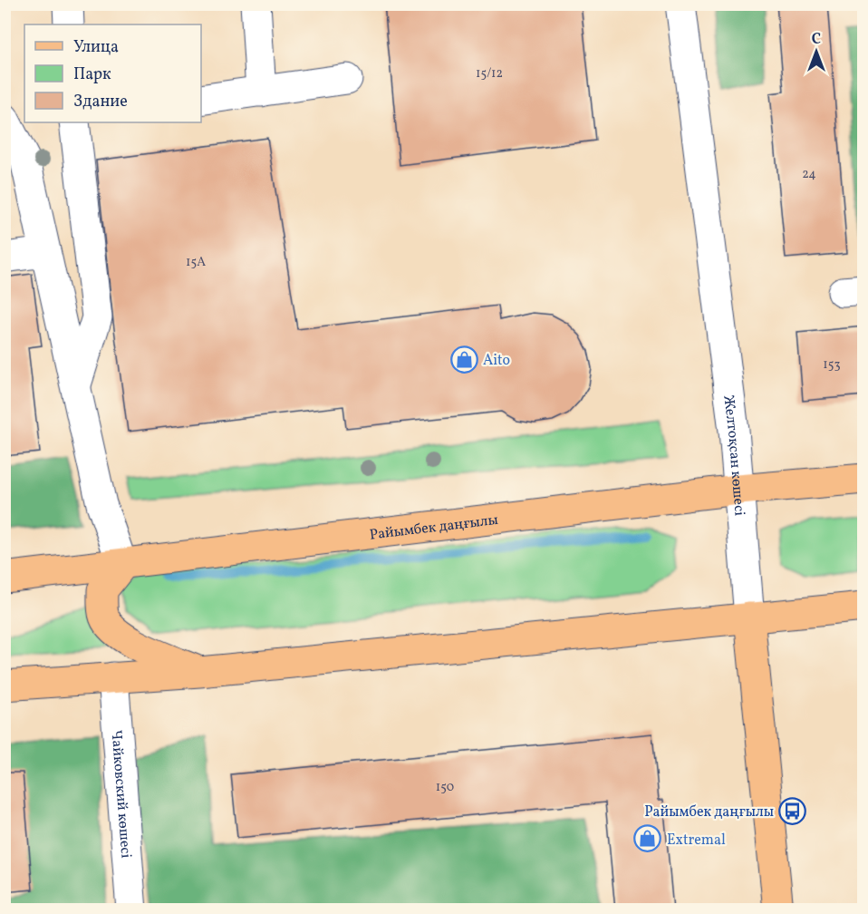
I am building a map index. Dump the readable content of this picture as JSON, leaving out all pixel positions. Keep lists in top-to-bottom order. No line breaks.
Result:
{"streets":{"main road":["Желтоқсан көшесі","Райымбек даңғылы"],"street":["Чайковский көшесі"]},"crossings":[["Желтоқсан көшесі","Райымбек даңғылы"]],"places":{"shop":["Aito","Extremal"],"bus stop":["Райымбек даңғылы"]},"house_numbers":["15/12","24","15А","153","150"],"legend":["Улица","Парк","Здание"],"north":"top"}
